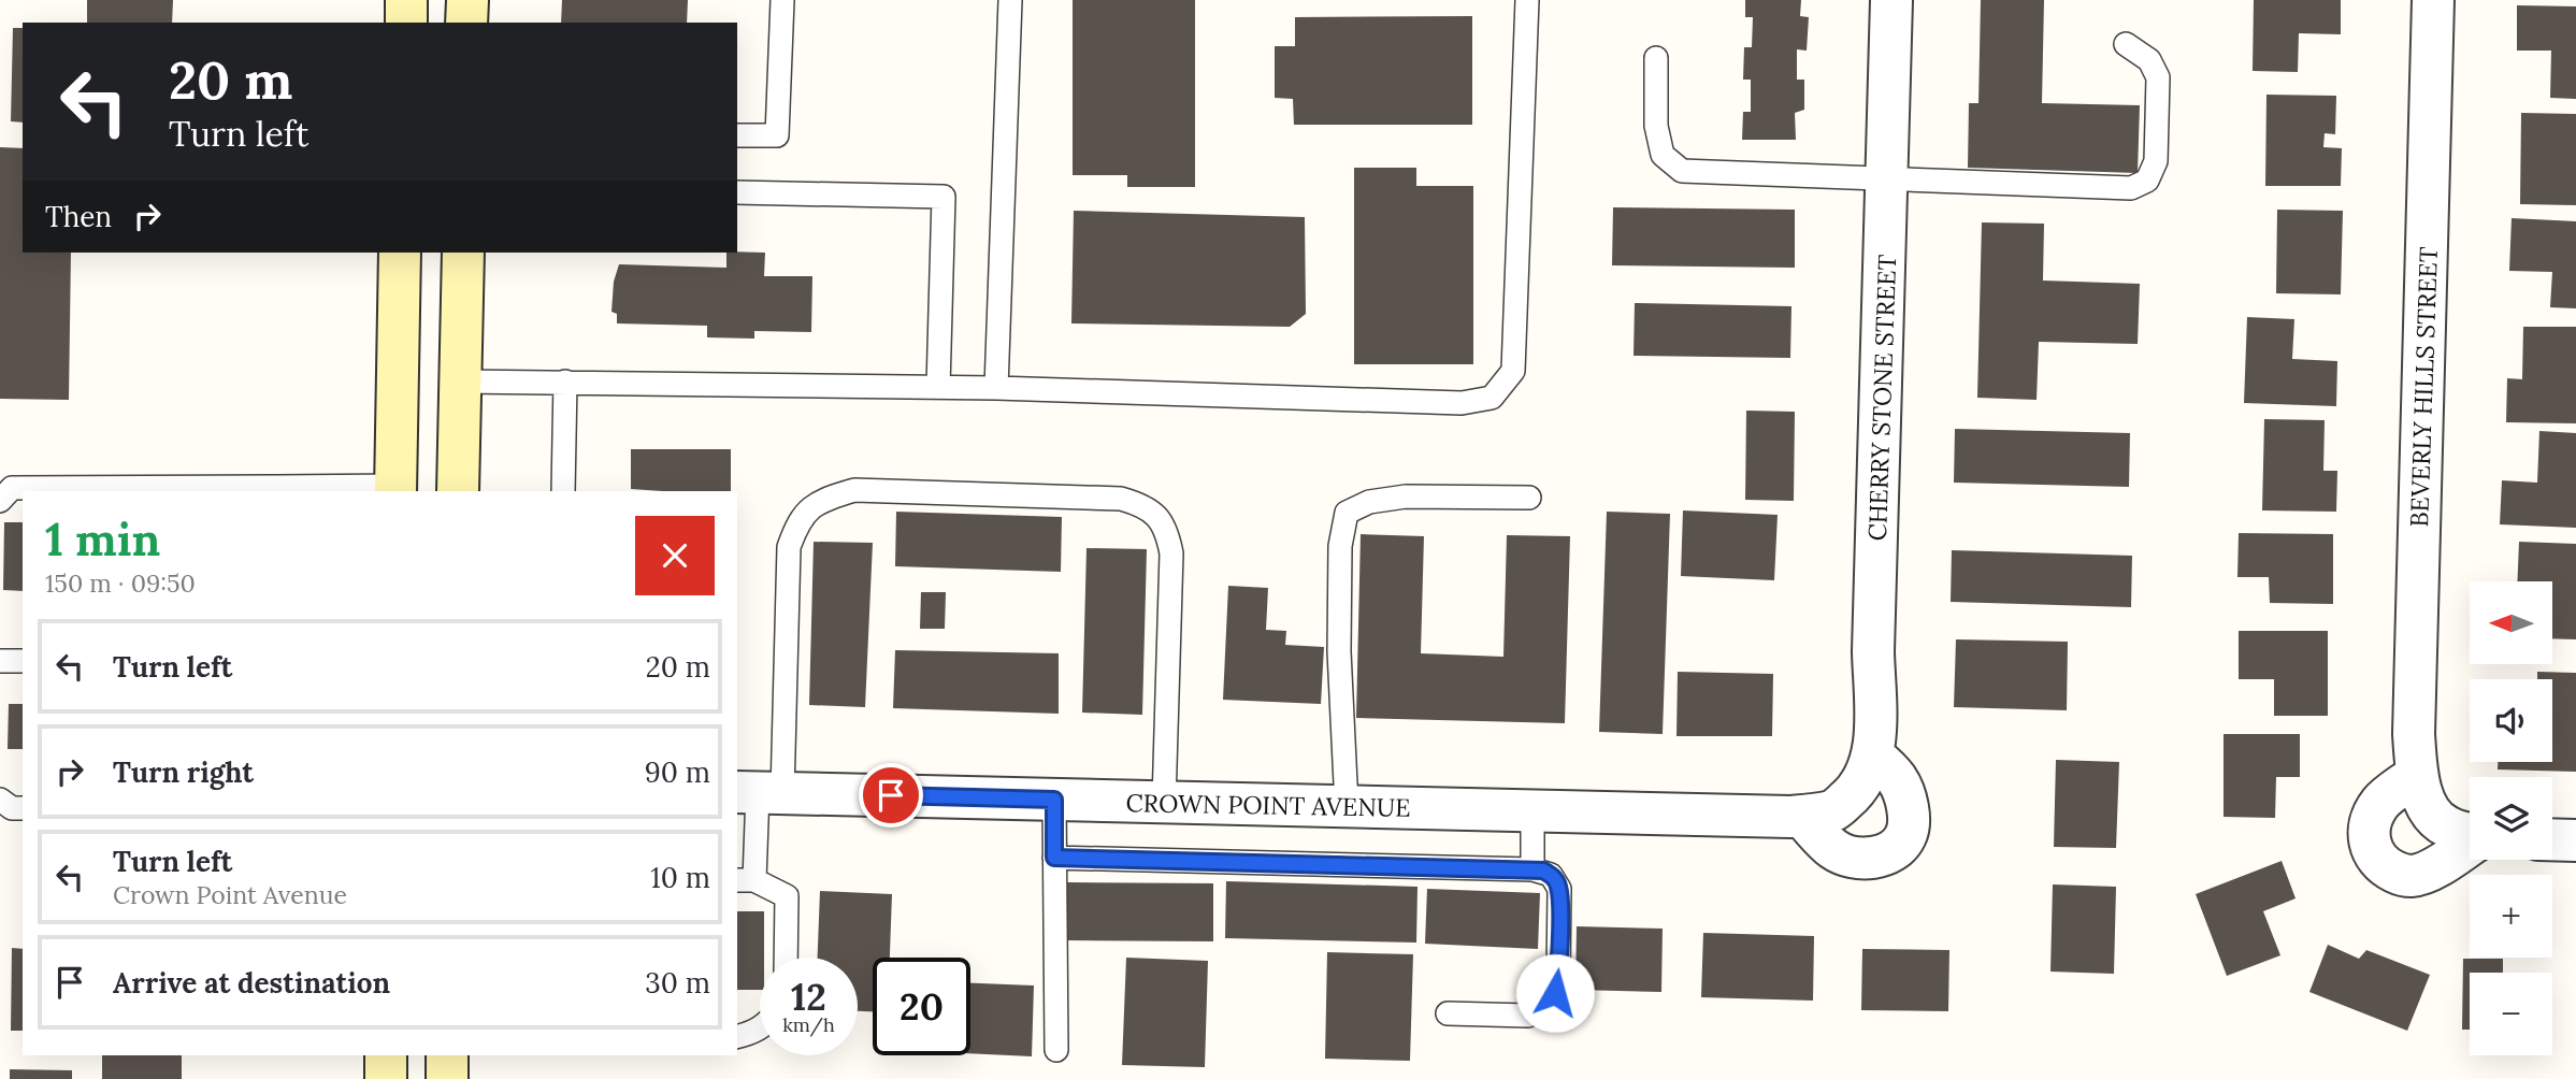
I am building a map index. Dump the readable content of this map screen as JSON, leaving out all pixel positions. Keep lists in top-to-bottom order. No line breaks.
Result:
{"streets":{"street":["BEVERLY HILLS STREET","CHERRY STONE STREET","CROWN POINT AVENUE"]},"crossings":[["CHERRY STONE STREET","CROWN POINT AVENUE"]],"north":"left","page":{"turn":["20 m","Turn left"],"then":"Then","heading":["1 min","150 m · 09:50"],"map_buttons":["+","−"],"list":[{"name":"Turn left","value":"20 m"},{"name":"Turn right","value":"90 m"},{"name":"Turn left","note":"Crown Point Avenue","value":"10 m"},{"name":"Arrive at destination","value":"30 m"}],"speed":"12 km/h","limit":"20"}}
